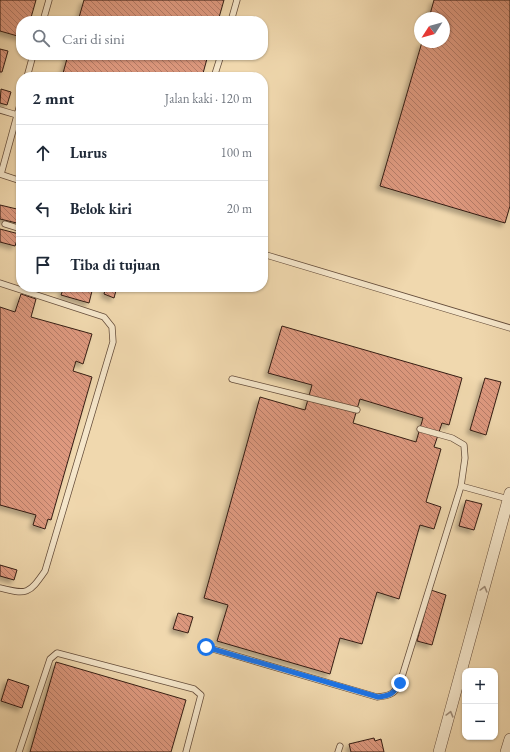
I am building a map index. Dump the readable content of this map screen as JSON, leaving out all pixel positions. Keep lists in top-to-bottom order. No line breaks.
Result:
{"north":"bottom left","page":{"search":"Cari di sini","heading":["2 mnt","Jalan kaki · 120 m"],"list":[["Lurus","100 m"],["Belok kiri","20 m"],"Tiba di tujuan"],"map_buttons":["+","−"]}}
